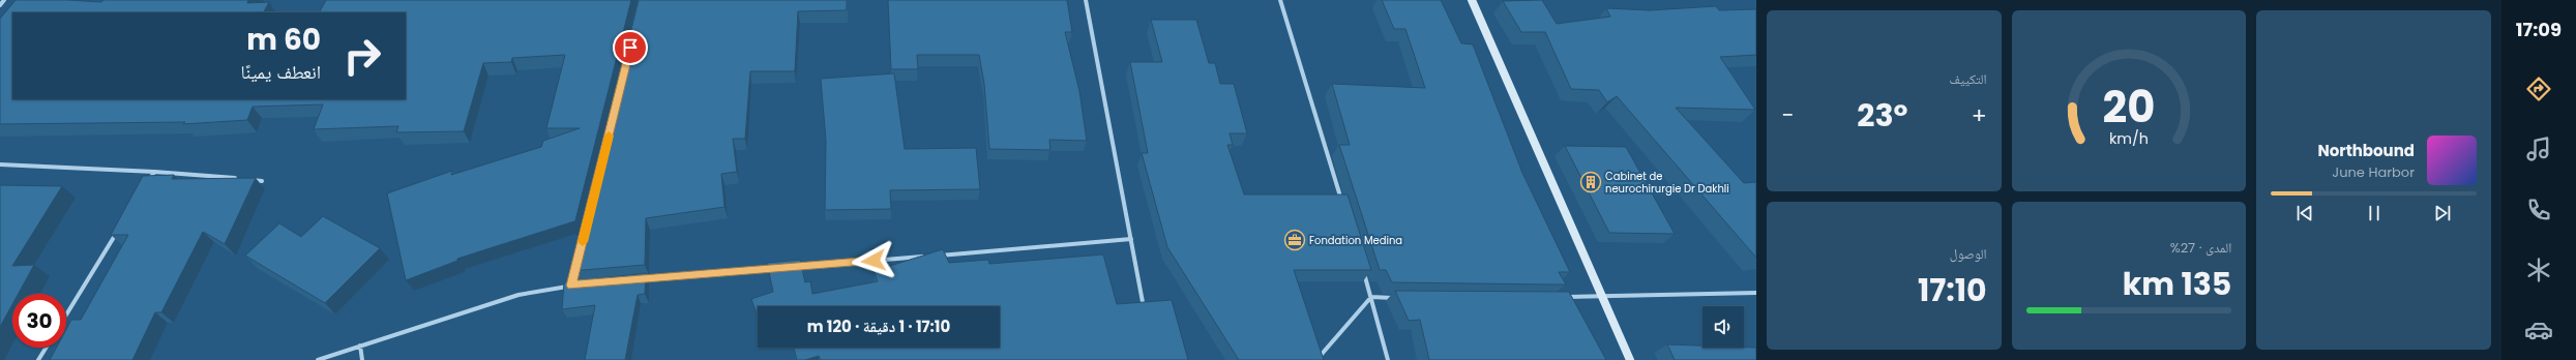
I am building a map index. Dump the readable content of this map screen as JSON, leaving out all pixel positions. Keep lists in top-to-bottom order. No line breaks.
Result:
{"places":{"building":["Cabinet de neurochirurgie Dr Dakhli"],"office":["Fondation Medina"]},"page":{"tabs":"17:09","tile":["التكييف",["المدى · 27%","135 km"],["الوصول","17:10"]],"turn":["60 m","انعطف يمينًا"],"heat":["−","23°","+"],"song":["Northbound","June Harbor"],"limit":"30","trip":"17:10 · 1 دقيقة · 120 m","gauge":["20","km/h"]}}
